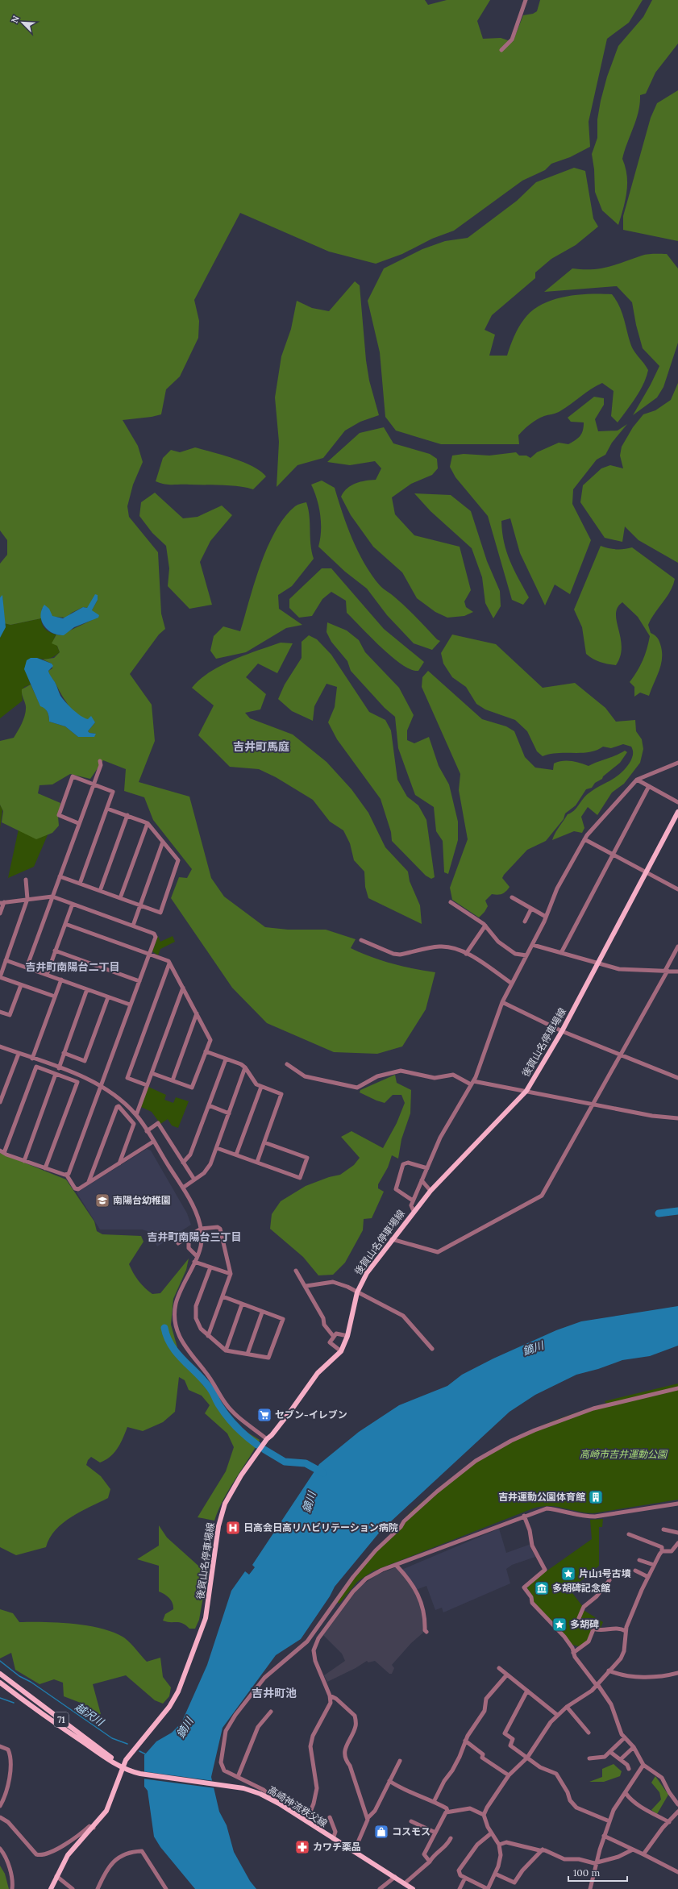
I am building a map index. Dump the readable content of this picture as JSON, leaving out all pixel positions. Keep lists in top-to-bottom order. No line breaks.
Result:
{"streets":{"main road":["後賀山名停車場線","71","高崎神流秩父線"]},"crossings":[["後賀山名停車場線","高崎神流秩父線"]],"districts":["吉井町馬庭","吉井町南陽台二丁目","吉井町南陽台三丁目","吉井町池"],"water":["鏑川","越沢川"],"parks":["高崎市吉井運動公園"],"places":{"school or university":["南陽台幼稚園"],"supermarket":["セブン-イレブン"],"building":["吉井運動公園体育館"],"hospital":["日高会日高リハビリテーション病院"],"place":["片山1号古墳","多胡碑"],"museum":["多胡碑記念館"],"shop":["コスモス"],"pharmacy":["カワチ薬品"]},"scale_bar":"100 m","north":"top left"}
